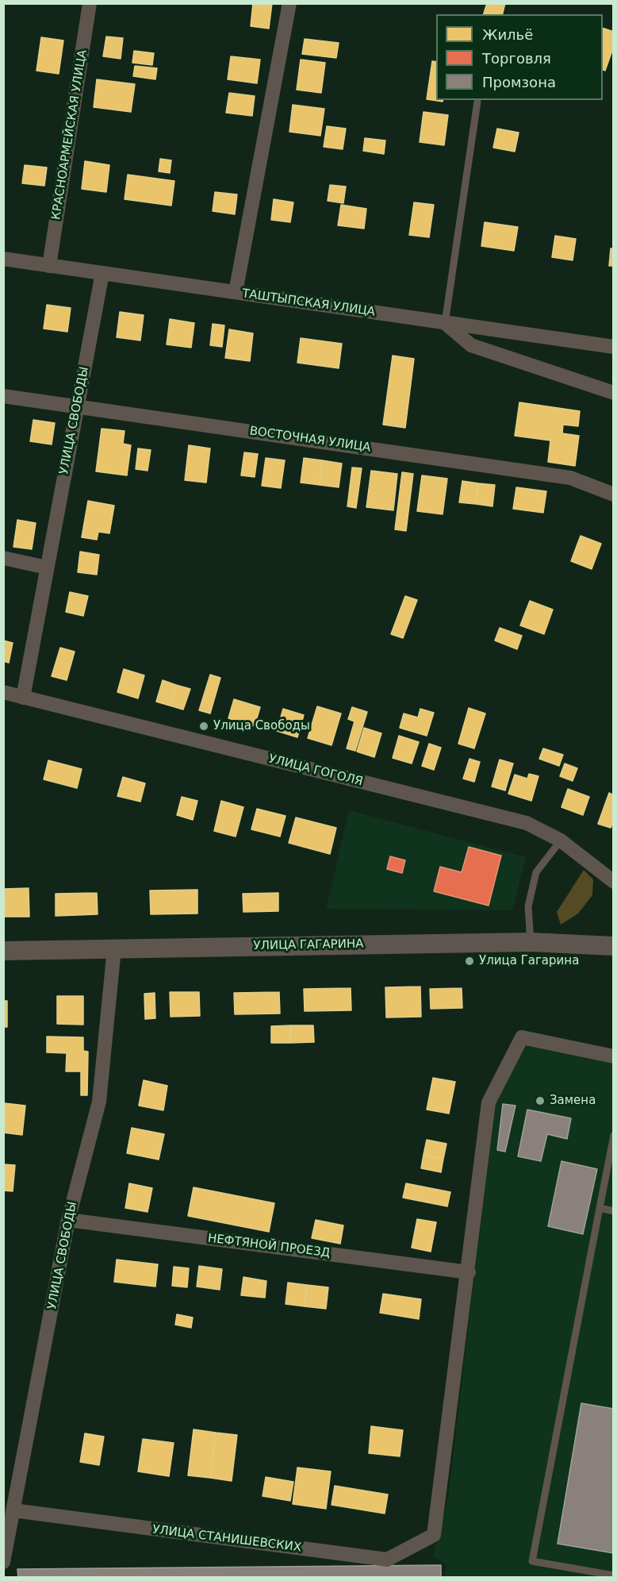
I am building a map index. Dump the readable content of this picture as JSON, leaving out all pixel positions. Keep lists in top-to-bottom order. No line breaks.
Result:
{"streets":{"street":["КРАСНОАРМЕЙСКАЯ УЛИЦА","ТАШТЫПСКАЯ УЛИЦА","УЛИЦА СВОБОДЫ","ВОСТОЧНАЯ УЛИЦА","УЛИЦА ГОГОЛЯ","УЛИЦА ГАГАРИНА","НЕФТЯНОЙ ПРОЕЗД","УЛИЦА СТАНИШЕВСКИХ"]},"crossings":[["КРАСНОАРМЕЙСКАЯ УЛИЦА","ТАШТЫПСКАЯ УЛИЦА"],["ТАШТЫПСКАЯ УЛИЦА","УЛИЦА СВОБОДЫ"],["УЛИЦА СВОБОДЫ","ВОСТОЧНАЯ УЛИЦА"],["УЛИЦА СВОБОДЫ","УЛИЦА ГОГОЛЯ"],["УЛИЦА СВОБОДЫ","УЛИЦА ГАГАРИНА"],["УЛИЦА СВОБОДЫ","НЕФТЯНОЙ ПРОЕЗД"],["УЛИЦА СВОБОДЫ","УЛИЦА СТАНИШЕВСКИХ"],["НЕФТЯНОЙ ПРОЕЗД","УЛИЦА СТАНИШЕВСКИХ"]],"places":["Улица Свободы","Улица Гагарина","Замена"],"legend":["Жильё","Торговля","Промзона"]}
